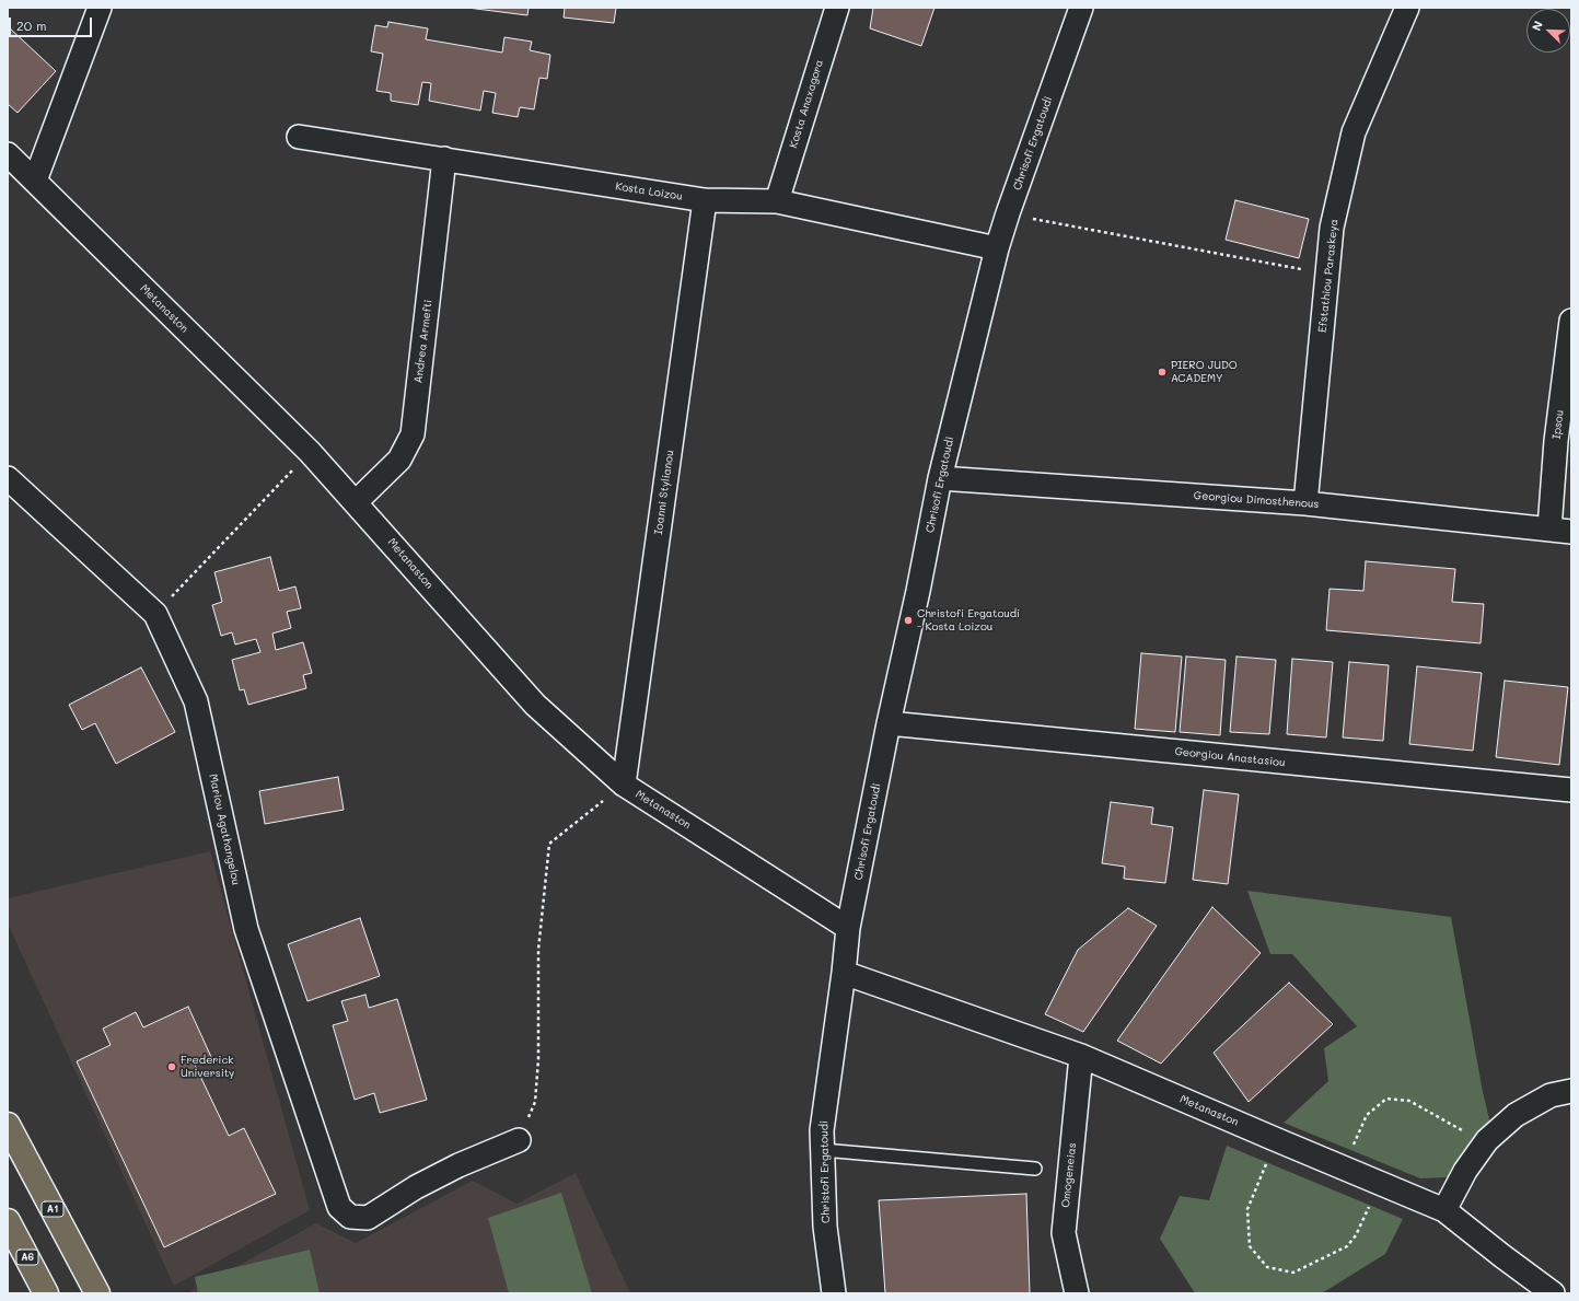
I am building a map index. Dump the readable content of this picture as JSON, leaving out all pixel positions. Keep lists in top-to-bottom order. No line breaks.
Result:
{"streets":{"highway":["A1","A6"],"street":["Kosta Anaxagora","Chrisofi Ergatoudi","Kosta Loizou","Efstathiou Paraskeya","Metanaston","Andrea Armefti","Ipsou","Ioanni Stylianou","Georgiou Dimosthenous","Georgiou Anastasiou","Mariou Agathangelou","Christofi Ergatoudi","Omogeneias"]},"crossings":[["Kosta Anaxagora","Kosta Loizou"],["Chrisofi Ergatoudi","Kosta Loizou"],["Chrisofi Ergatoudi","Metanaston"],["Chrisofi Ergatoudi","Georgiou Dimosthenous"],["Chrisofi Ergatoudi","Georgiou Anastasiou"],["Chrisofi Ergatoudi","Christofi Ergatoudi"],["Kosta Loizou","Andrea Armefti"],["Kosta Loizou","Ioanni Stylianou"],["Efstathiou Paraskeya","Georgiou Dimosthenous"],["Metanaston","Andrea Armefti"],["Metanaston","Ioanni Stylianou"],["Metanaston","Christofi Ergatoudi"],["Metanaston","Omogeneias"],["Ipsou","Georgiou Dimosthenous"]],"places":["PIERO JUDO ACADEMY","Christofi Ergatoudi - Kosta Loizou","Frederick University"],"scale_bar":"20 m","north":"top left"}
